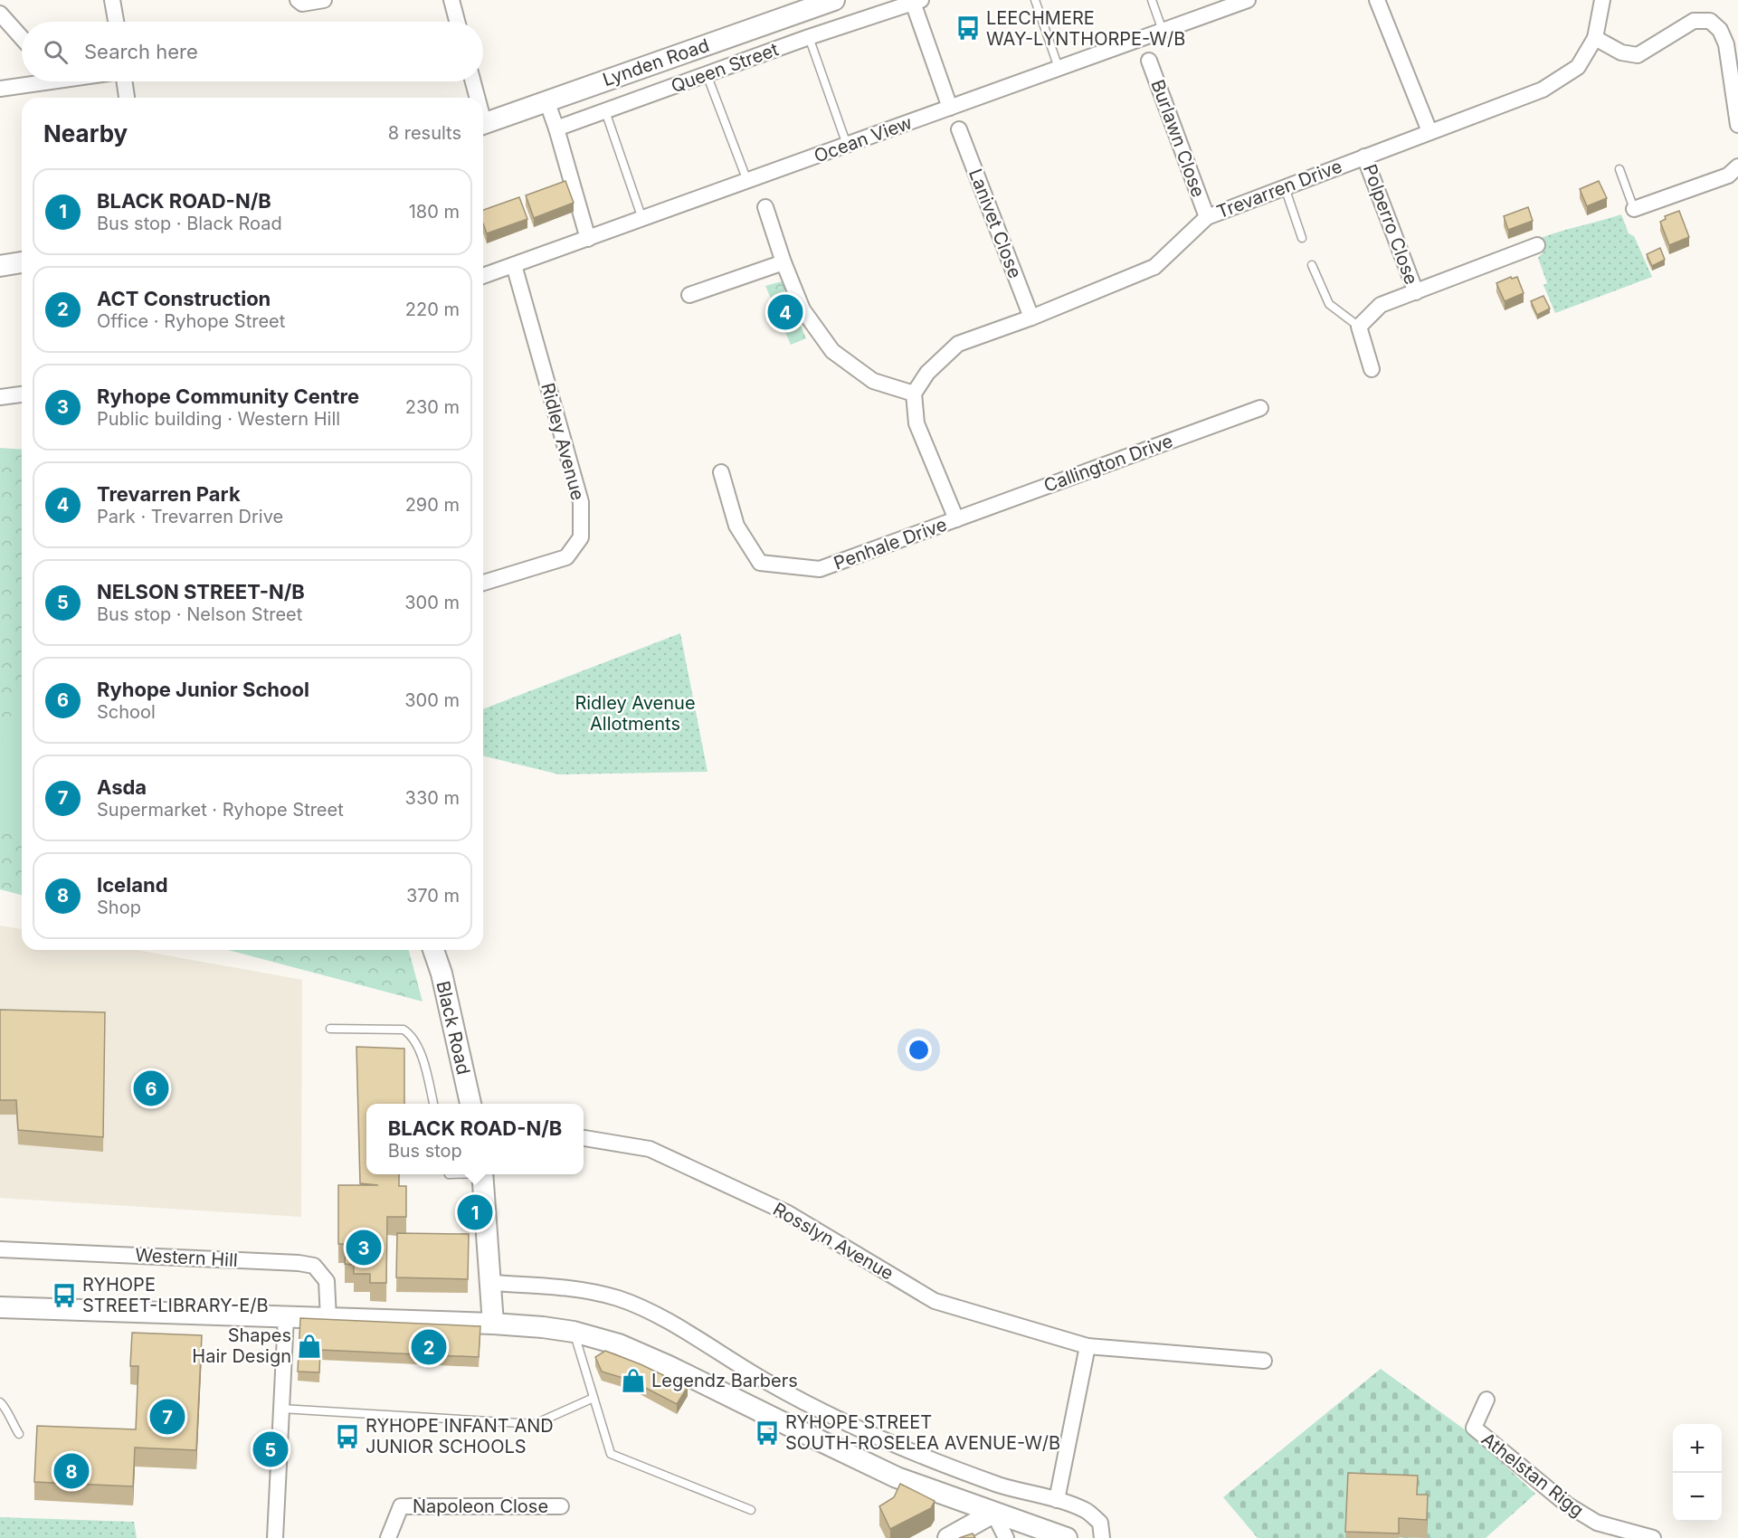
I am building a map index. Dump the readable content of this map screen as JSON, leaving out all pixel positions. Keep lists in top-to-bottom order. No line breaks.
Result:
{"streets":{"main road":["Lynden Road","Black Road"],"street":["Queen Street","Burlawn Close","Ocean View","Trevarren Drive","Lanivet Close","Polperro Close","Ridley Avenue","Callington Drive","Penhale Drive","Rosslyn Avenue","Western Hill","Athelstan Rigg","Napoleon Close"]},"crossings":[["Burlawn Close","Trevarren Drive"],["Ocean View","Ridley Avenue"],["Trevarren Drive","Lanivet Close"],["Trevarren Drive","Polperro Close"],["Callington Drive","Penhale Drive"]],"parks":["Ridley Avenue Allotments"],"places":{"bus stop":["LEECHMERE WAY-LYNTHORPE-W/B","RYHOPE STREET-LIBRARY-E/B","RYHOPE STREET SOUTH-ROSELEA AVENUE-W/B","RYHOPE INFANT AND JUNIOR SCHOOLS"],"shop":["Shapes Hair Design","Legendz Barbers"]},"page":{"search":"Search here","heading":["Nearby","8 results"],"list":[{"mark":"1","name":"BLACK ROAD-N/B","note":"Bus stop · Black Road","value":"180 m"},{"mark":"2","name":"ACT Construction","note":"Office · Ryhope Street","value":"220 m"},{"mark":"3","name":"Ryhope Community Centre","note":"Public building · Western Hill","value":"230 m"},{"mark":"4","name":"Trevarren Park","note":"Park · Trevarren Drive","value":"290 m"},{"mark":"5","name":"NELSON STREET-N/B","note":"Bus stop · Nelson Street","value":"300 m"},{"mark":"6","name":"Ryhope Junior School","note":"School","value":"300 m"},{"mark":"7","name":"Asda","note":"Supermarket · Ryhope Street","value":"330 m"},{"mark":"8","name":"Iceland","note":"Shop","value":"370 m"}],"pins":["4","6","1","3","2","7","5","8"],"popup":["BLACK ROAD-N/B","Bus stop"],"map_buttons":["+","−"]}}
